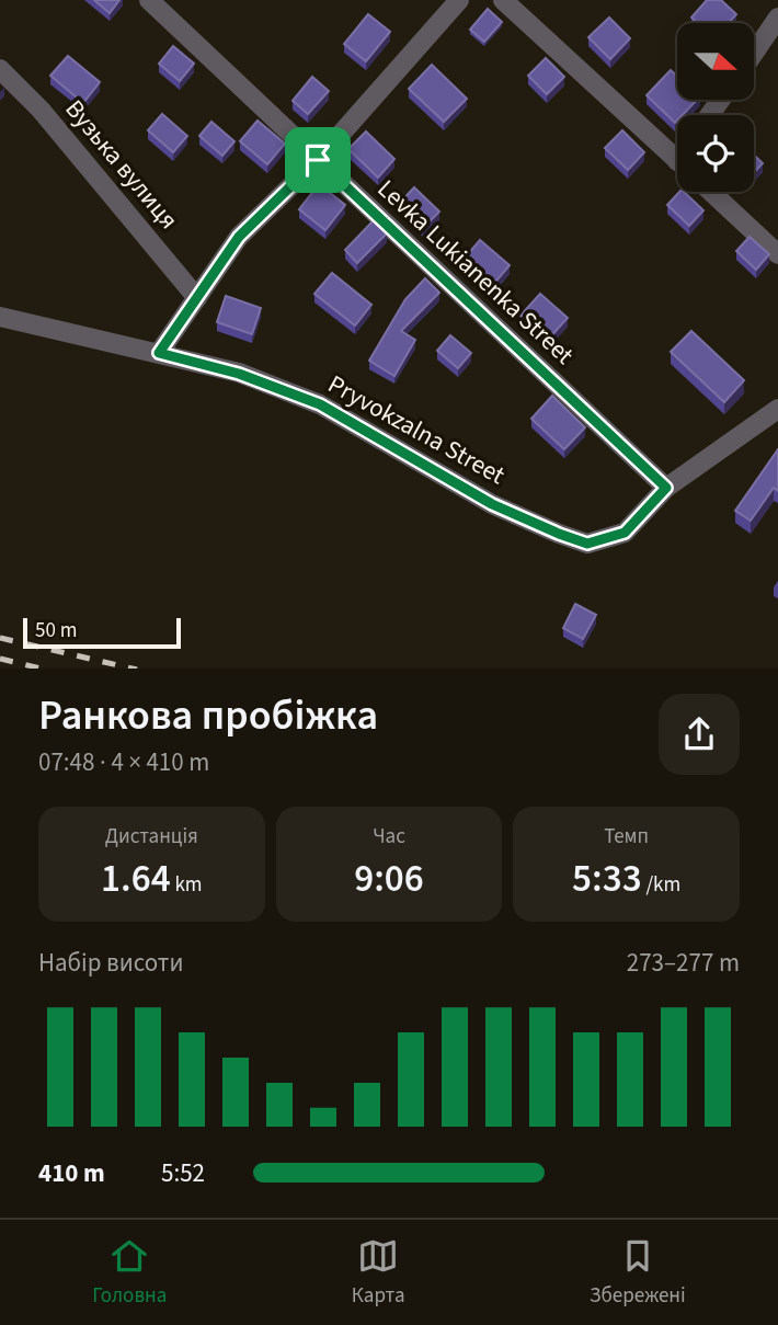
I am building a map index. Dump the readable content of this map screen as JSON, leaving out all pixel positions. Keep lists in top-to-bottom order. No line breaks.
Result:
{"streets":{"street":["Вузька вулиця","Levka Lukianenka Street","Pryvokzalna Street"]},"crossings":[["Levka Lukianenka Street","Pryvokzalna Street"]],"scale_bar":"50 m","north":"right","page":{"scale":"50 m","heading":["Ранкова пробіжка","07:48 · 4 × 410 m"],"stats":[["Дистанція","1.64 km"],["Час","9:06"],["Темп","5:33 /km"]],"chart":["Набір висоти","273–277 m"],"list":[{"name":"410 m","note":"5:52"}],"tabs":["Головна","Карта","Збережені"]}}
